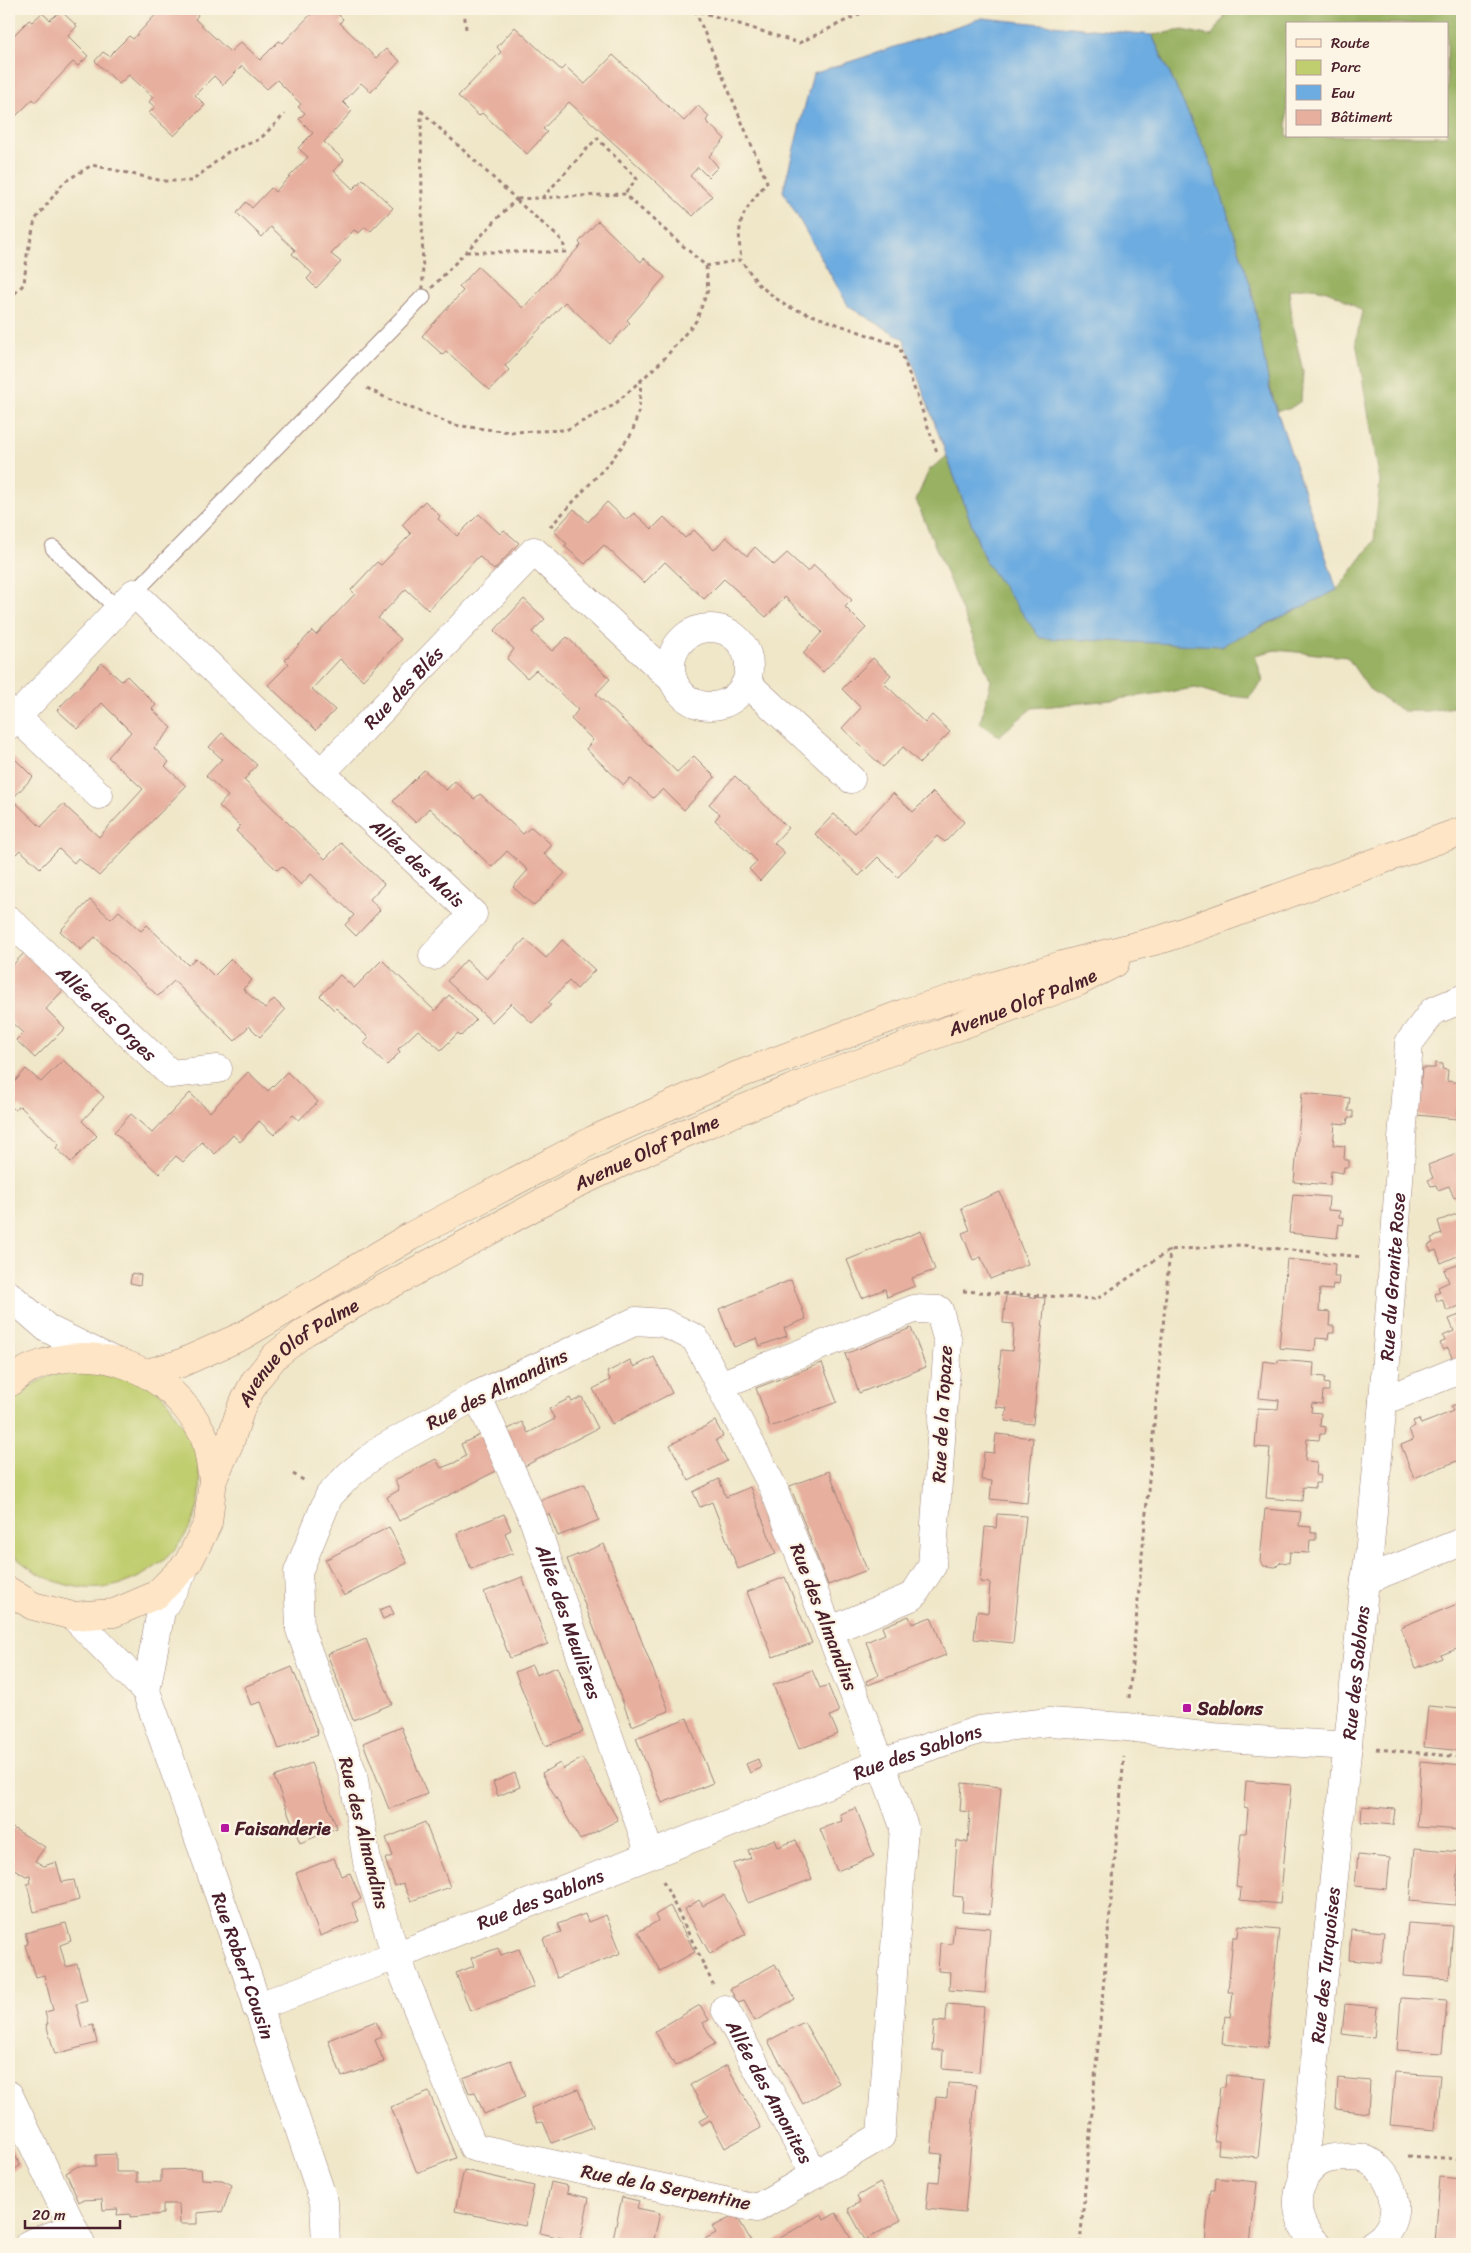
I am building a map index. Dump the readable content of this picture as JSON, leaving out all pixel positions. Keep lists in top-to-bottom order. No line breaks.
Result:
{"streets":{"main road":["Avenue Olof Palme"],"street":["Rue des Blés","Allée des Mais","Allée des Orges","Rue du Granite Rose","Rue des Almandins","Rue de la Topaze","Allée des Meulières","Rue des Sablons","Rue des Turquoises","Rue Robert Cousin","Allée des Amonites","Rue de la Serpentine"]},"crossings":[["Rue des Blés","Allée des Mais"],["Avenue Olof Palme","Rue Robert Cousin"],["Rue du Granite Rose","Rue des Sablons"],["Rue des Almandins","Rue de la Topaze"],["Rue des Almandins","Allée des Meulières"],["Rue des Almandins","Rue des Sablons"],["Rue des Almandins","Rue de la Serpentine"],["Allée des Meulières","Rue des Sablons"],["Rue des Sablons","Rue des Turquoises"],["Rue des Sablons","Rue Robert Cousin"],["Rue des Sablons","Rue de la Serpentine"],["Allée des Amonites","Rue de la Serpentine"]],"places":{"transit":["Sablons","Faisanderie"]},"legend":["Route","Parc","Eau","Bâtiment"],"scale_bar":"20 m"}
